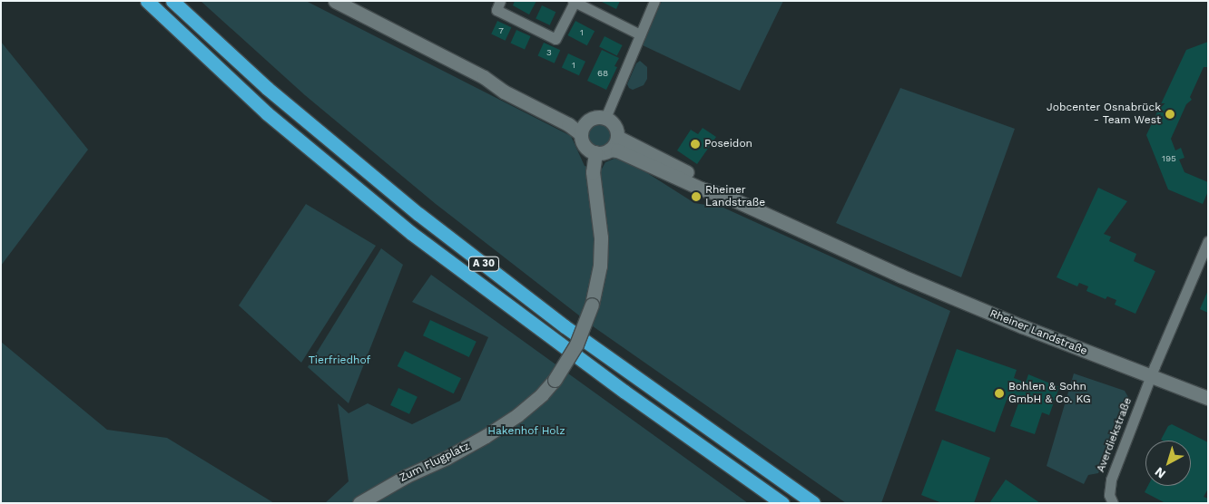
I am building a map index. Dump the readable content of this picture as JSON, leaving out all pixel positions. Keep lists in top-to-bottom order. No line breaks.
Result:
{"streets":{"highway":["A 30"],"street":["Rheiner Landstraße","Averdiekstraße","Zum Flugplatz"]},"crossings":[["Rheiner Landstraße","Averdiekstraße"],["Rheiner Landstraße","Zum Flugplatz"]],"parks":["Tierfriedhof","Hakenhof Holz"],"places":["Jobcenter Osnabrück - Team West","Poseidon","Rheiner Landstraße","Bohlen & Sohn GmbH & Co. KG"],"house_numbers":["7","1","3","1","68","195"],"north":"bottom left"}
